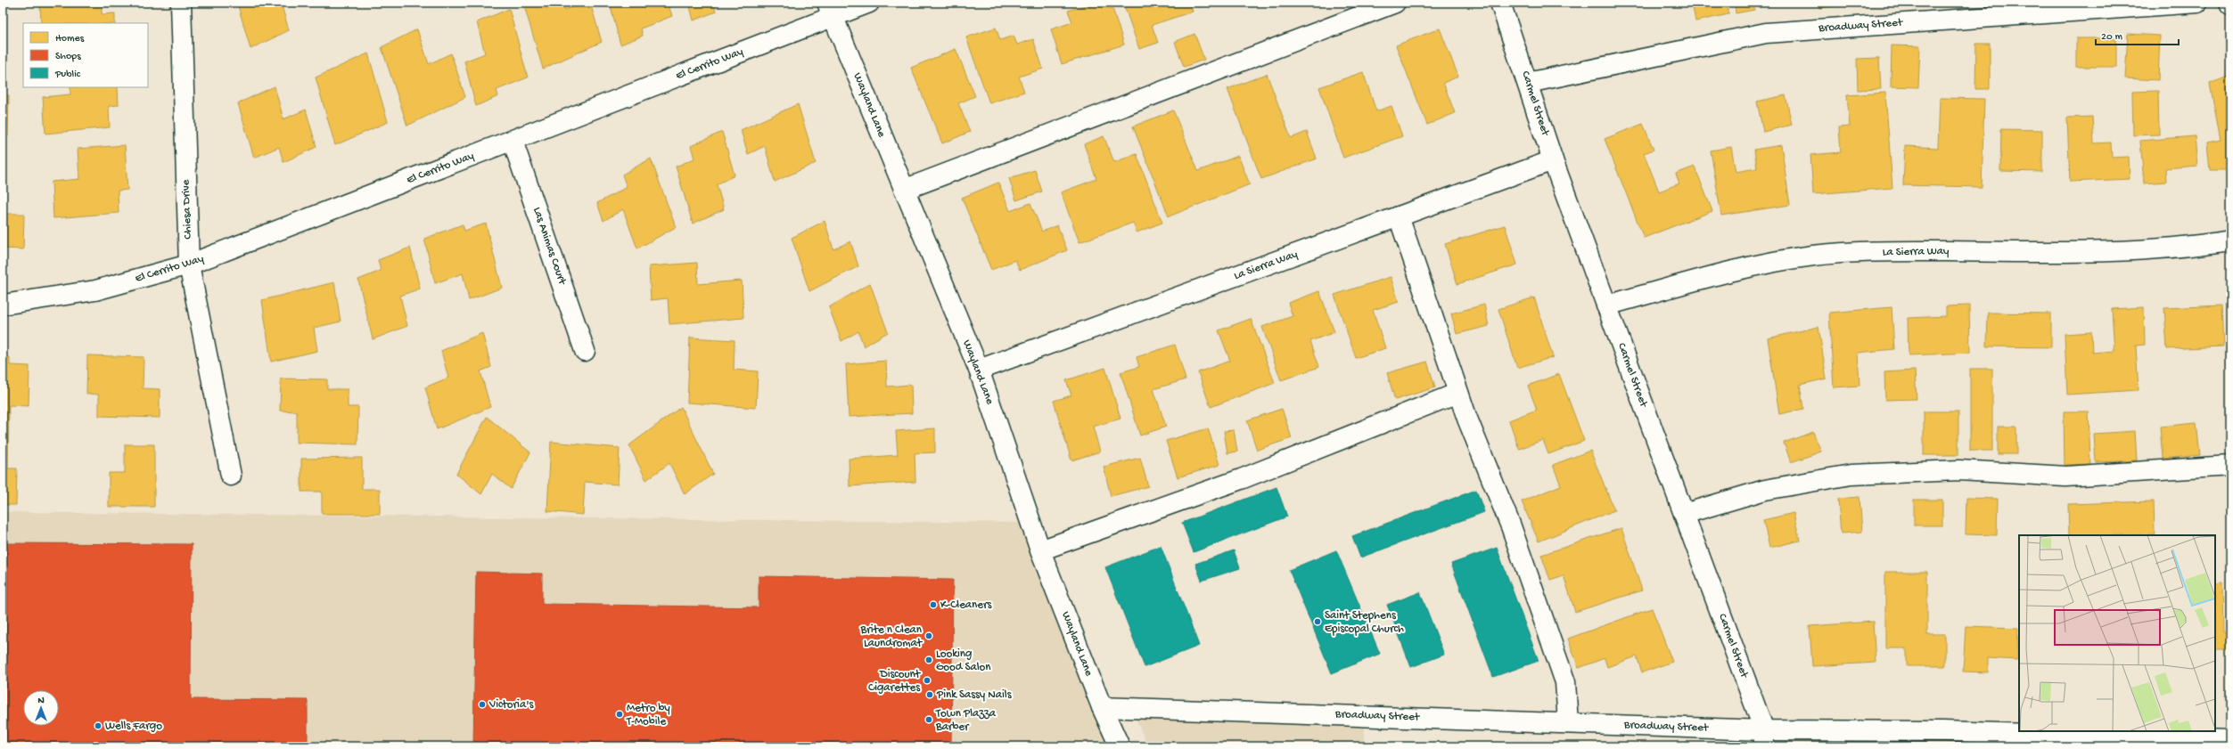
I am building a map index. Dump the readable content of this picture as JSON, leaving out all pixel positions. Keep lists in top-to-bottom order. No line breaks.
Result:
{"streets":{"street":["Broadway Street","El Cerrito Way","Carmel Street","Wayland Lane","Chiesa Drive","Las Animas Court","La Sierra Way"]},"crossings":[["Broadway Street","Carmel Street"],["Broadway Street","Wayland Lane"],["El Cerrito Way","Wayland Lane"],["El Cerrito Way","Chiesa Drive"],["El Cerrito Way","Las Animas Court"],["Carmel Street","La Sierra Way"],["Wayland Lane","La Sierra Way"]],"places":["K-Cleaners","Saint Stephens Episcopal Church","Brite n Clean Laundromat","Looking Good Salon","Discount Cigarettes","Pink Sassy Nails","Victoria's","Metro by T-Mobile","Town Plazza Barber","Wells Fargo"],"legend":["Homes","Shops","Public"],"scale_bar":"20 m","north":"top"}
